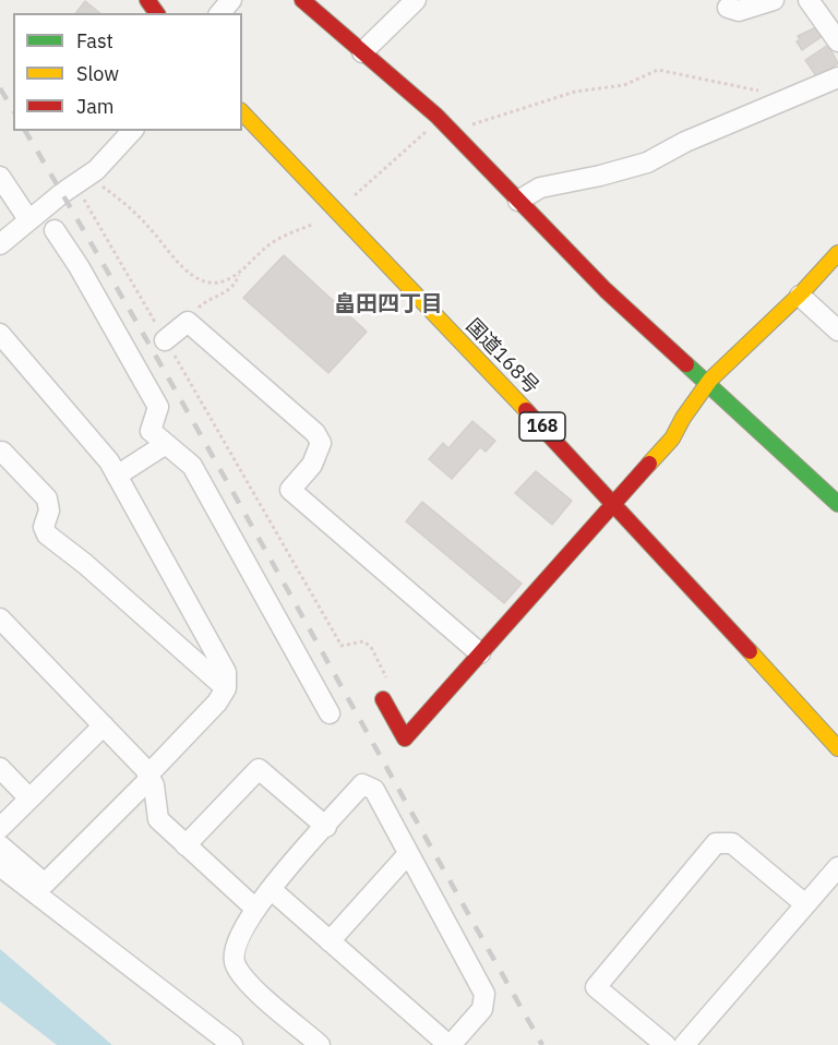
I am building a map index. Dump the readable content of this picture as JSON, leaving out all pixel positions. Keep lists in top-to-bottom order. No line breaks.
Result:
{"streets":{"main road":["国道168号","168"]},"districts":["畠田四丁目"],"legend":["Fast","Slow","Jam"]}
